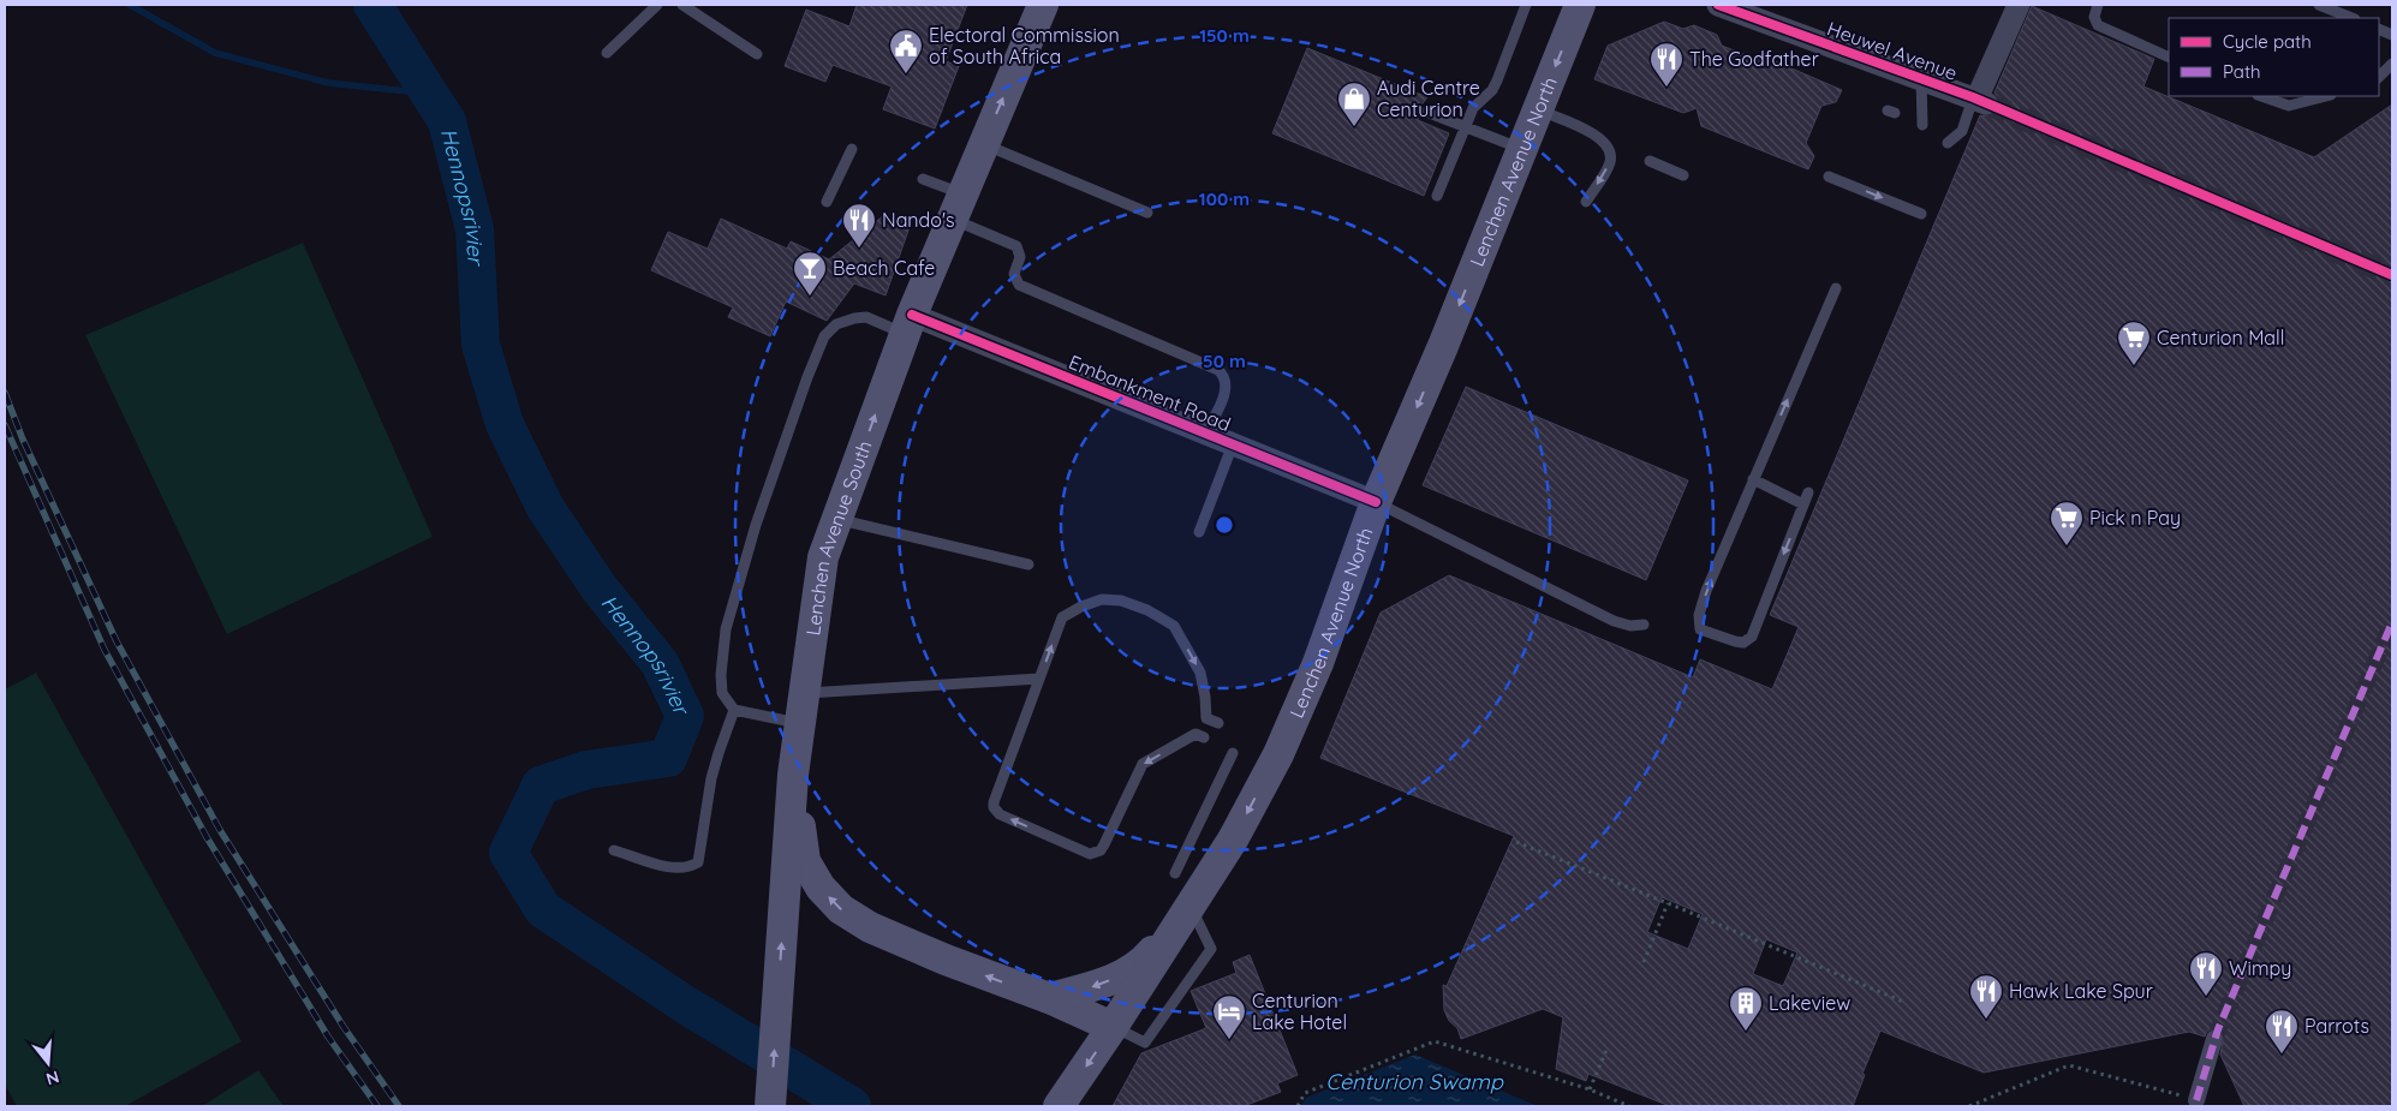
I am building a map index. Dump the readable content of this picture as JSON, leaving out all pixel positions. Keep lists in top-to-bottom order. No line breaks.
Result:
{"streets":{"main road":["Lenchen Avenue North","Lenchen Avenue South"],"street":["Heuwel Avenue","Embankment Road"]},"crossings":[["Lenchen Avenue North","Embankment Road"],["Embankment Road","Lenchen Avenue South"]],"one_way":["Lenchen Avenue North","Lenchen Avenue South"],"water":["Hennopsrivier","Centurion Swamp"],"places":{"public building":["Electoral Commission of South Africa"],"restaurant":["The Godfather","Nando's","Wimpy","Hawk Lake Spur","Parrots"],"shop":["Audi Centre Centurion"],"bar":["Beach Cafe"],"supermarket":["Centurion Mall","Pick n Pay"],"building":["Lakeview"],"hotel":["Centurion Lake Hotel"]},"legend":["Cycle path","Path"],"north":"bottom","rings":["150 m","100 m","50 m"]}
